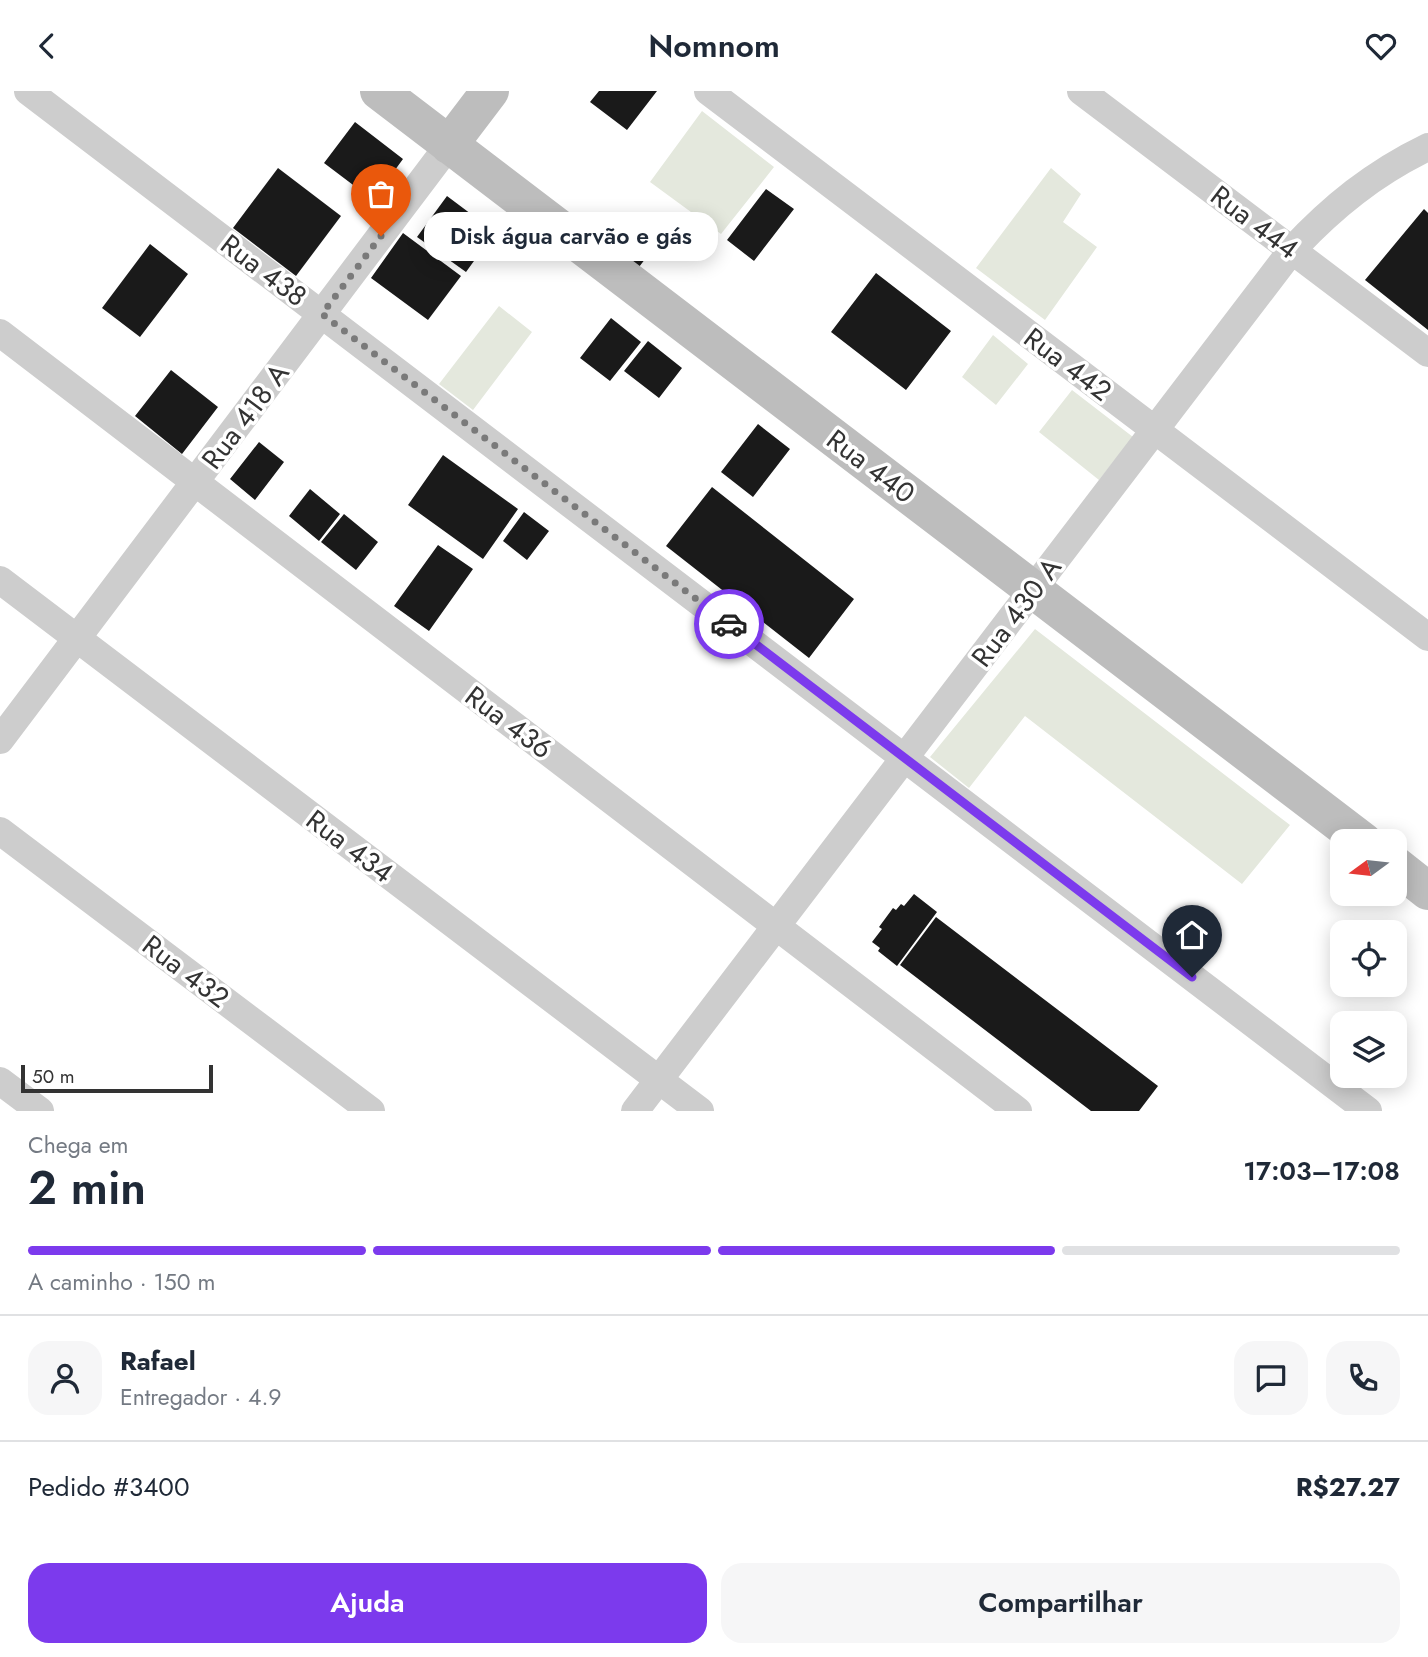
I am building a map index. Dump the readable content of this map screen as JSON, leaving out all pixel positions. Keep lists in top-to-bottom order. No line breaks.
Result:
{"streets":{"main road":["Rua 418 A","Rua 440"],"street":["Rua 444","Rua 438","Rua 442","Rua 430 A","Rua 436","Rua 434","Rua 432"]},"crossings":[["Rua 444","Rua 430 A"],["Rua 438","Rua 418 A"],["Rua 438","Rua 430 A"],["Rua 442","Rua 430 A"],["Rua 418 A","Rua 440"],["Rua 418 A","Rua 436"],["Rua 418 A","Rua 434"],["Rua 440","Rua 430 A"],["Rua 430 A","Rua 436"],["Rua 430 A","Rua 434"]],"places":["Disk água carvão e gás"],"scale_bar":"50 m","north":"left","page":{"header":"Nomnom","bubble":"Disk água carvão e gás","scale":"50 m","heading":["2 min","Chega em","17:03–17:08"],"panel":["Rafael","Entregador · 4.9","Pedido #3400","R$27.27"],"bar":"A caminho · 150 m","buttons":["Ajuda","Compartilhar"]}}
